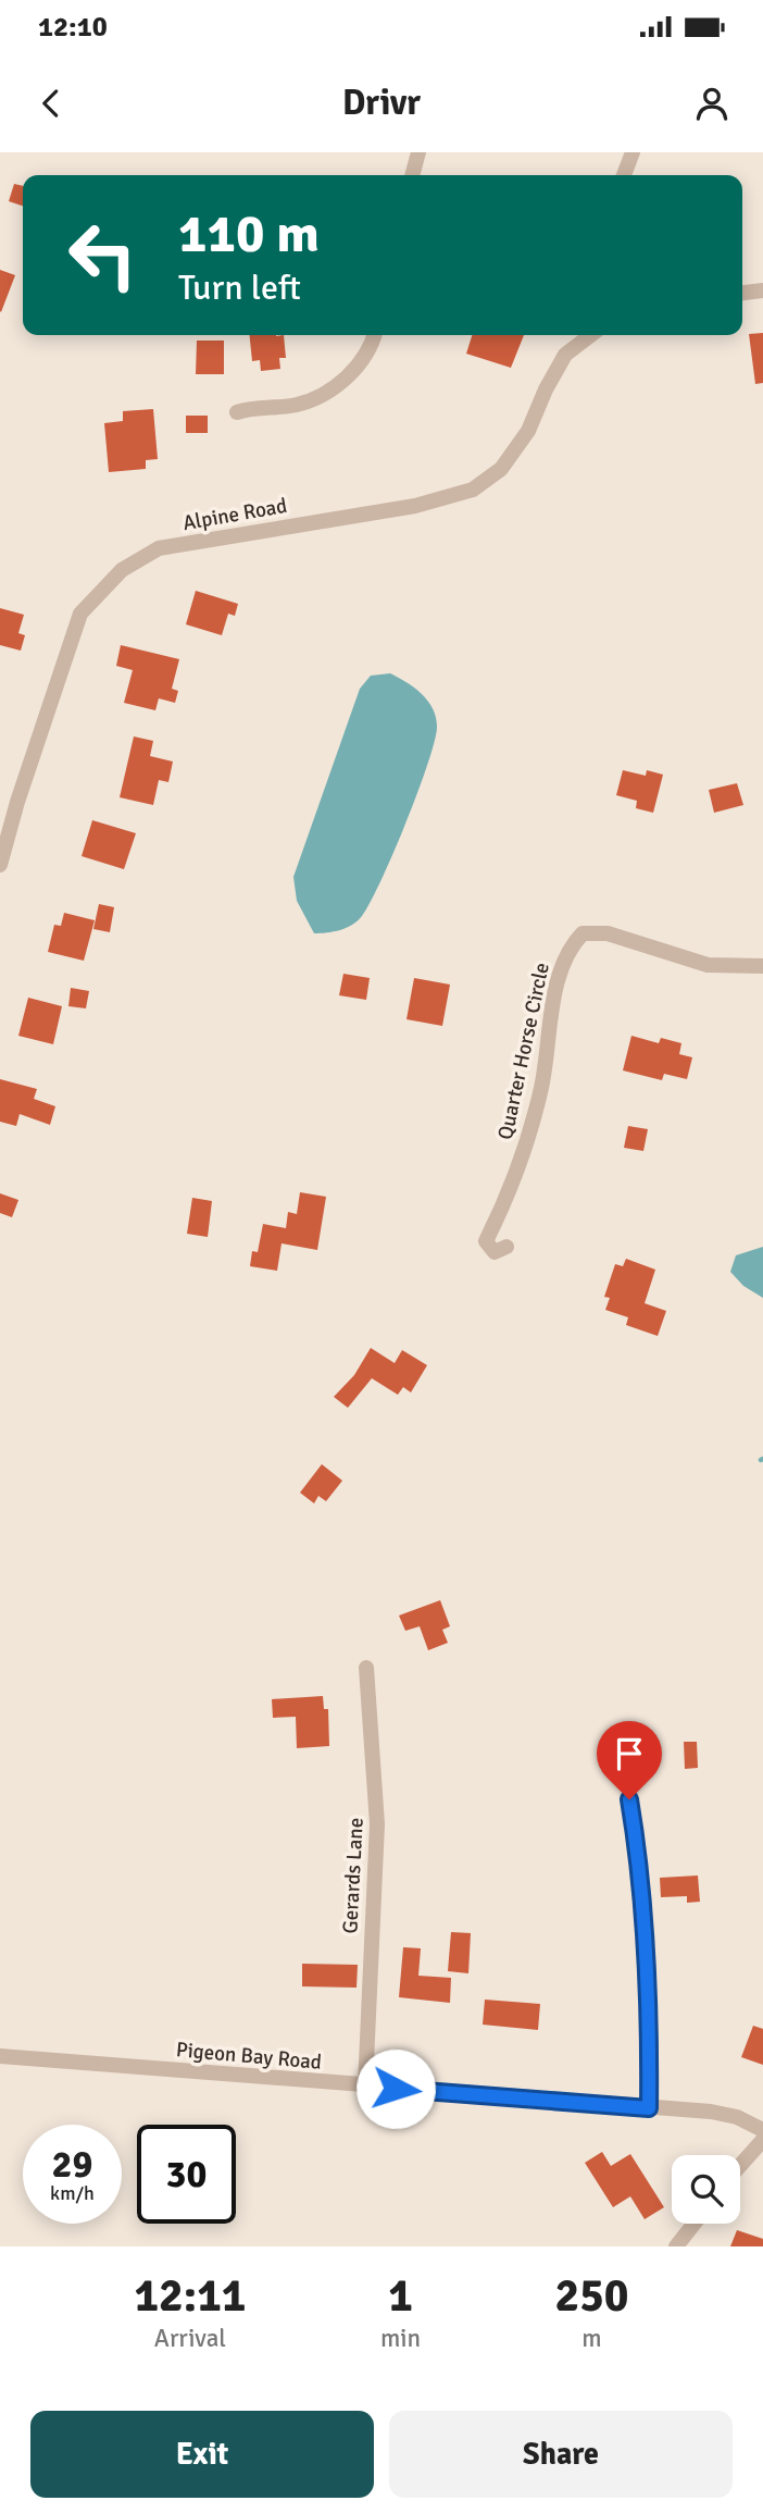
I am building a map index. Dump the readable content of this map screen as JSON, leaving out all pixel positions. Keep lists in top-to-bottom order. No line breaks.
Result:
{"streets":{"street":["Alpine Road","Quarter Horse Circle","Gerards Lane","Pigeon Bay Road"]},"crossings":[["Gerards Lane","Pigeon Bay Road"]],"page":{"status":"12:10","header":"Drivr","turn":["110 m","Turn left"],"speed":"29 km/h","limit":"30","eta":["12:11","Arrival","1","min","250","m"],"buttons":["Exit","Share"]}}
